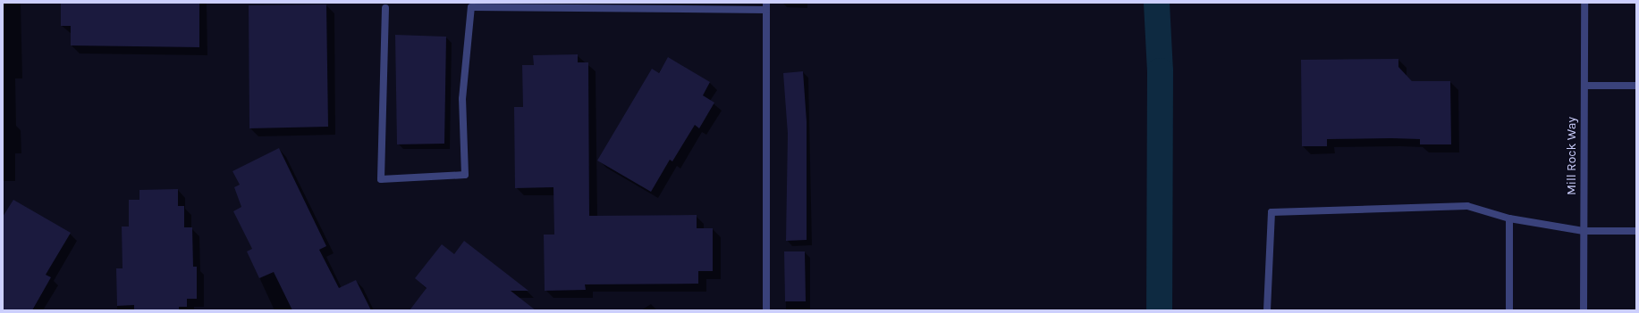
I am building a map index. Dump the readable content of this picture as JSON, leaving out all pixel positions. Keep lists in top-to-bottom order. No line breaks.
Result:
{"streets":{"street":["Mill Rock Way"]}}
